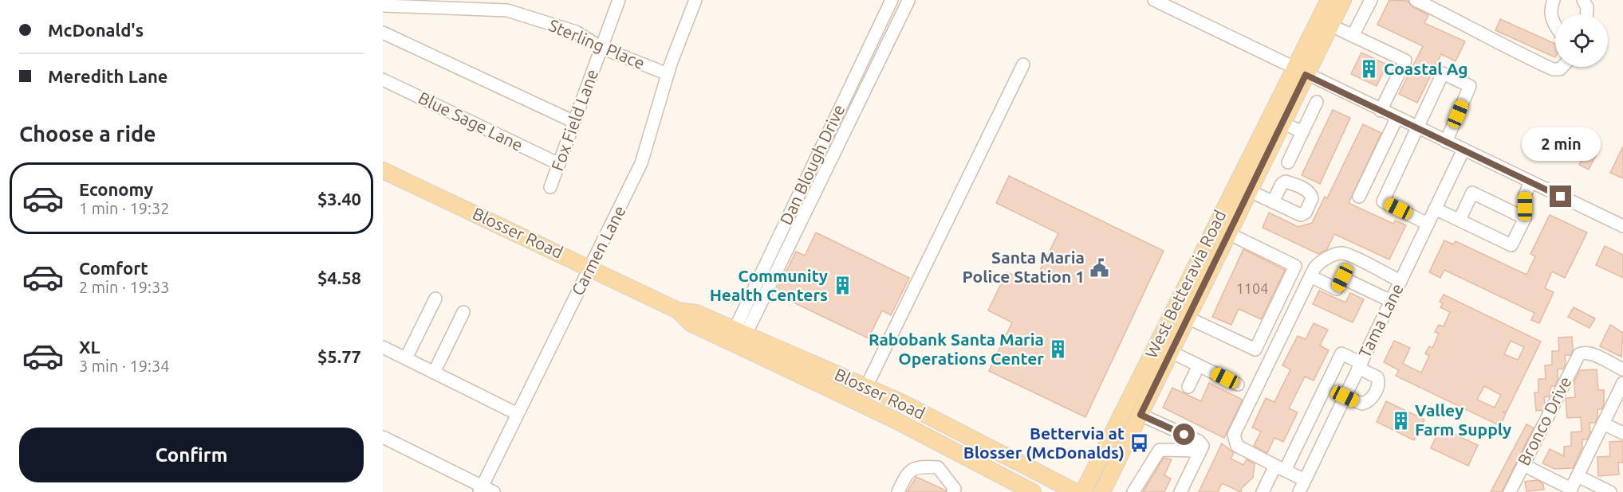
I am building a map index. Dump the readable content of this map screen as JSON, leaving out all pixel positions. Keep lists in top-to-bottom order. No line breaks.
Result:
{"streets":{"main road":["Blosser Road","West Betteravia Road"],"street":["Sterling Place","Fox Field Lane","Blue Sage Lane","Dan Blough Drive","Carmen Lane","Tama Lane","Bronco Drive"]},"crossings":[["Sterling Place","Fox Field Lane"],["Sterling Place","Carmen Lane"],["Fox Field Lane","Blue Sage Lane"],["Dan Blough Drive","Blosser Road"],["Blosser Road","Carmen Lane"]],"places":{"building":["Coastal Ag","Community Health Centers","Rabobank Santa Maria Operations Center","Valley Farm Supply"],"public building":["Santa Maria Police Station 1"],"bus stop":["Bettervia at Blosser (McDonalds)"]},"house_numbers":["1104"],"page":{"banner":["McDonald's","Meredith Lane"],"heading":"Choose a ride","bubble":"2 min","list":[{"name":"Economy","note":"1 min · 19:32","value":"$3.40"},{"name":"Comfort","note":"2 min · 19:33","value":"$4.58"},{"name":"XL","note":"3 min · 19:34","value":"$5.77"}],"buttons":"Confirm"}}
